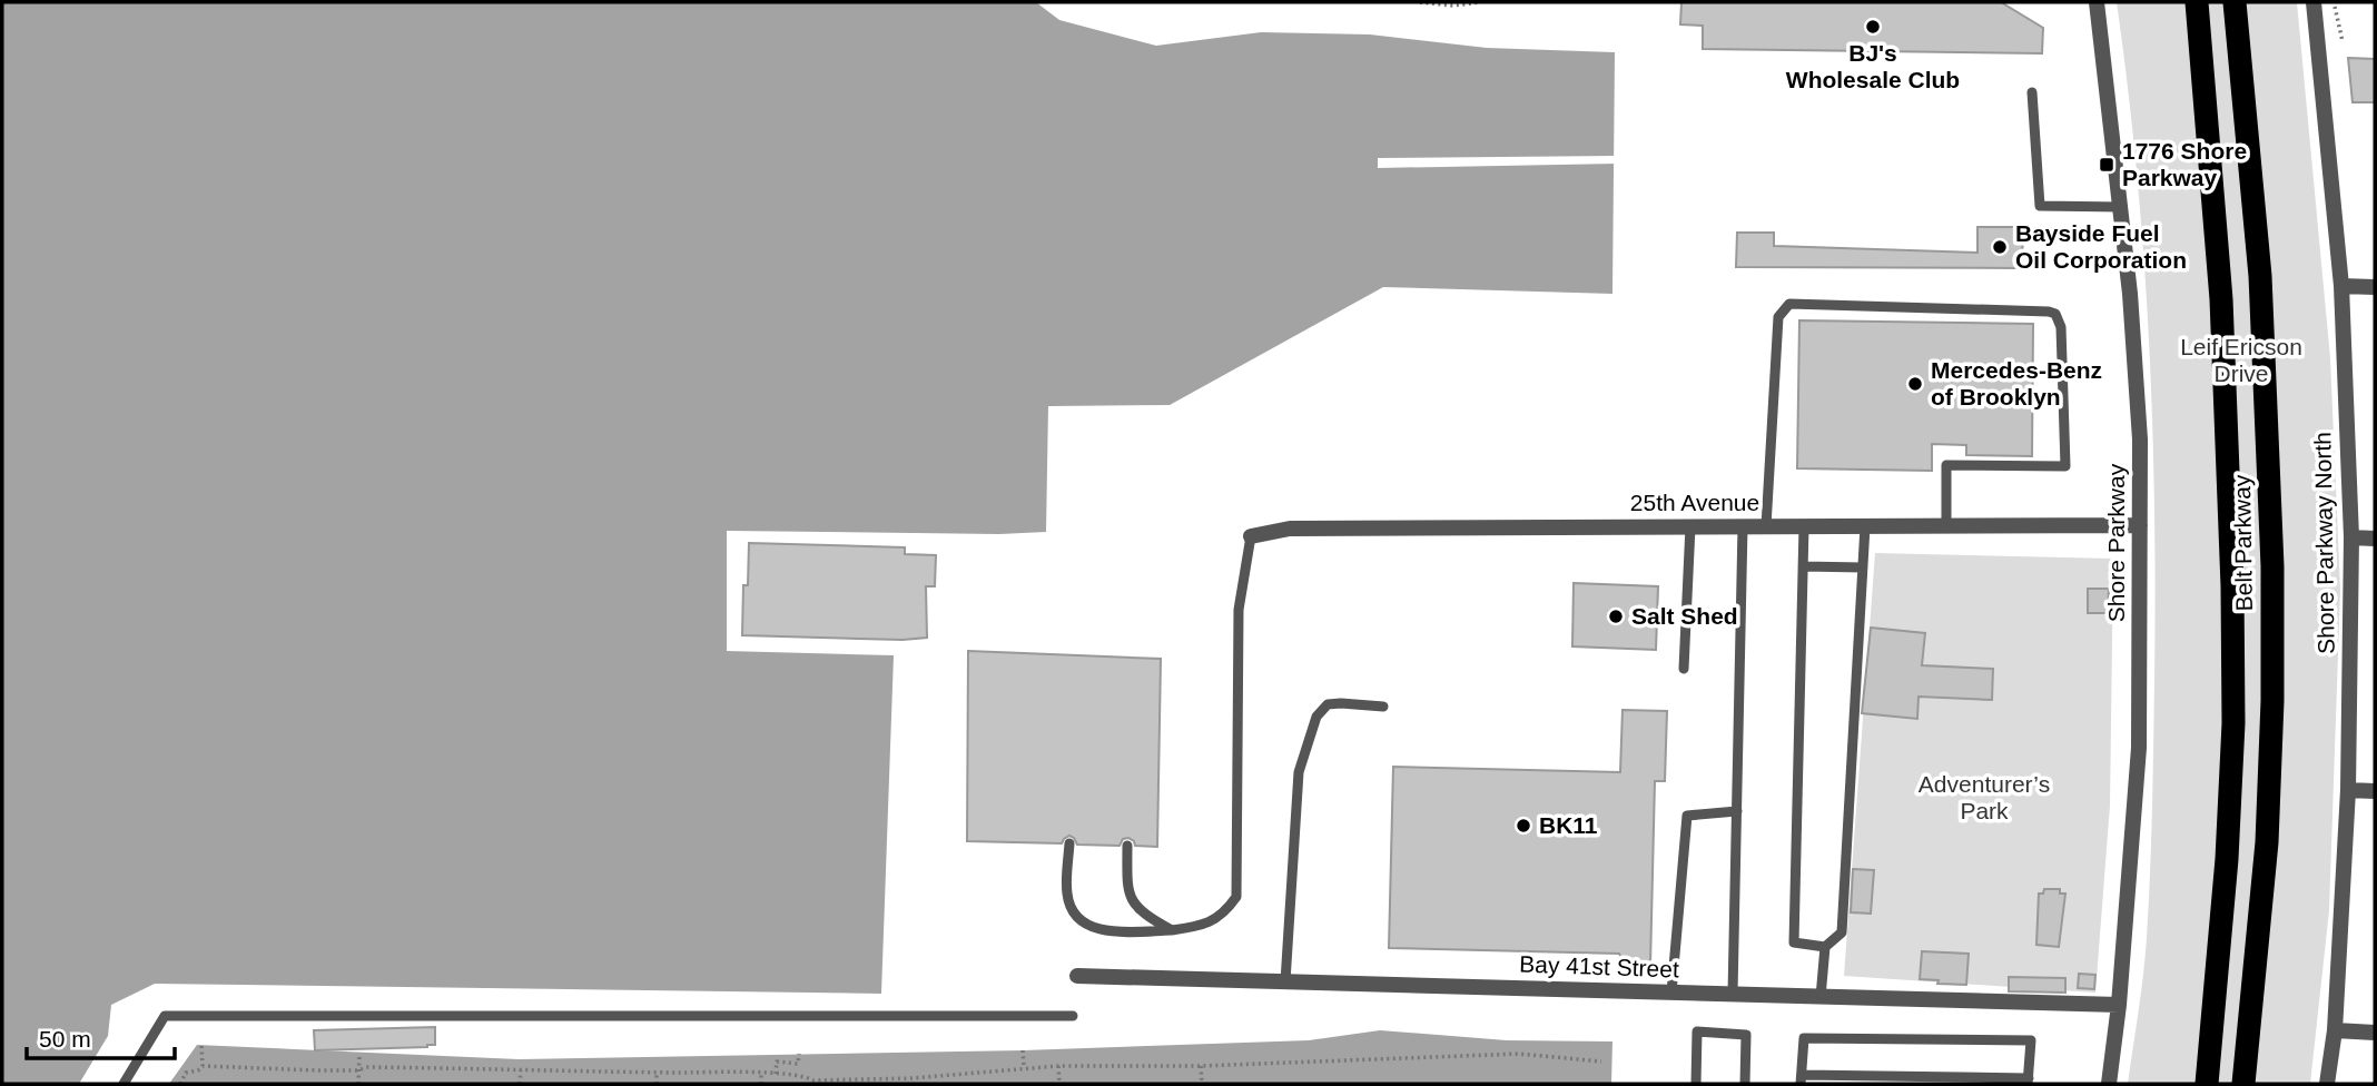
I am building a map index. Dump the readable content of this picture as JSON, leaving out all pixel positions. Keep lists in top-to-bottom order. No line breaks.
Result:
{"streets":{"highway":["Belt Parkway"],"street":["25th Avenue","Shore Parkway","Shore Parkway North","Bay 41st Street"]},"crossings":[["25th Avenue","Shore Parkway"],["Shore Parkway","Bay 41st Street"]],"parks":["Leif Ericson Drive","Adventurer’s Park"],"places":{"other":["BJ's Wholesale Club","Bayside Fuel Oil Corporation","Mercedes-Benz of Brooklyn","Salt Shed","BK11"],"transit":["1776 Shore Parkway"]},"scale_bar":"50 m"}
